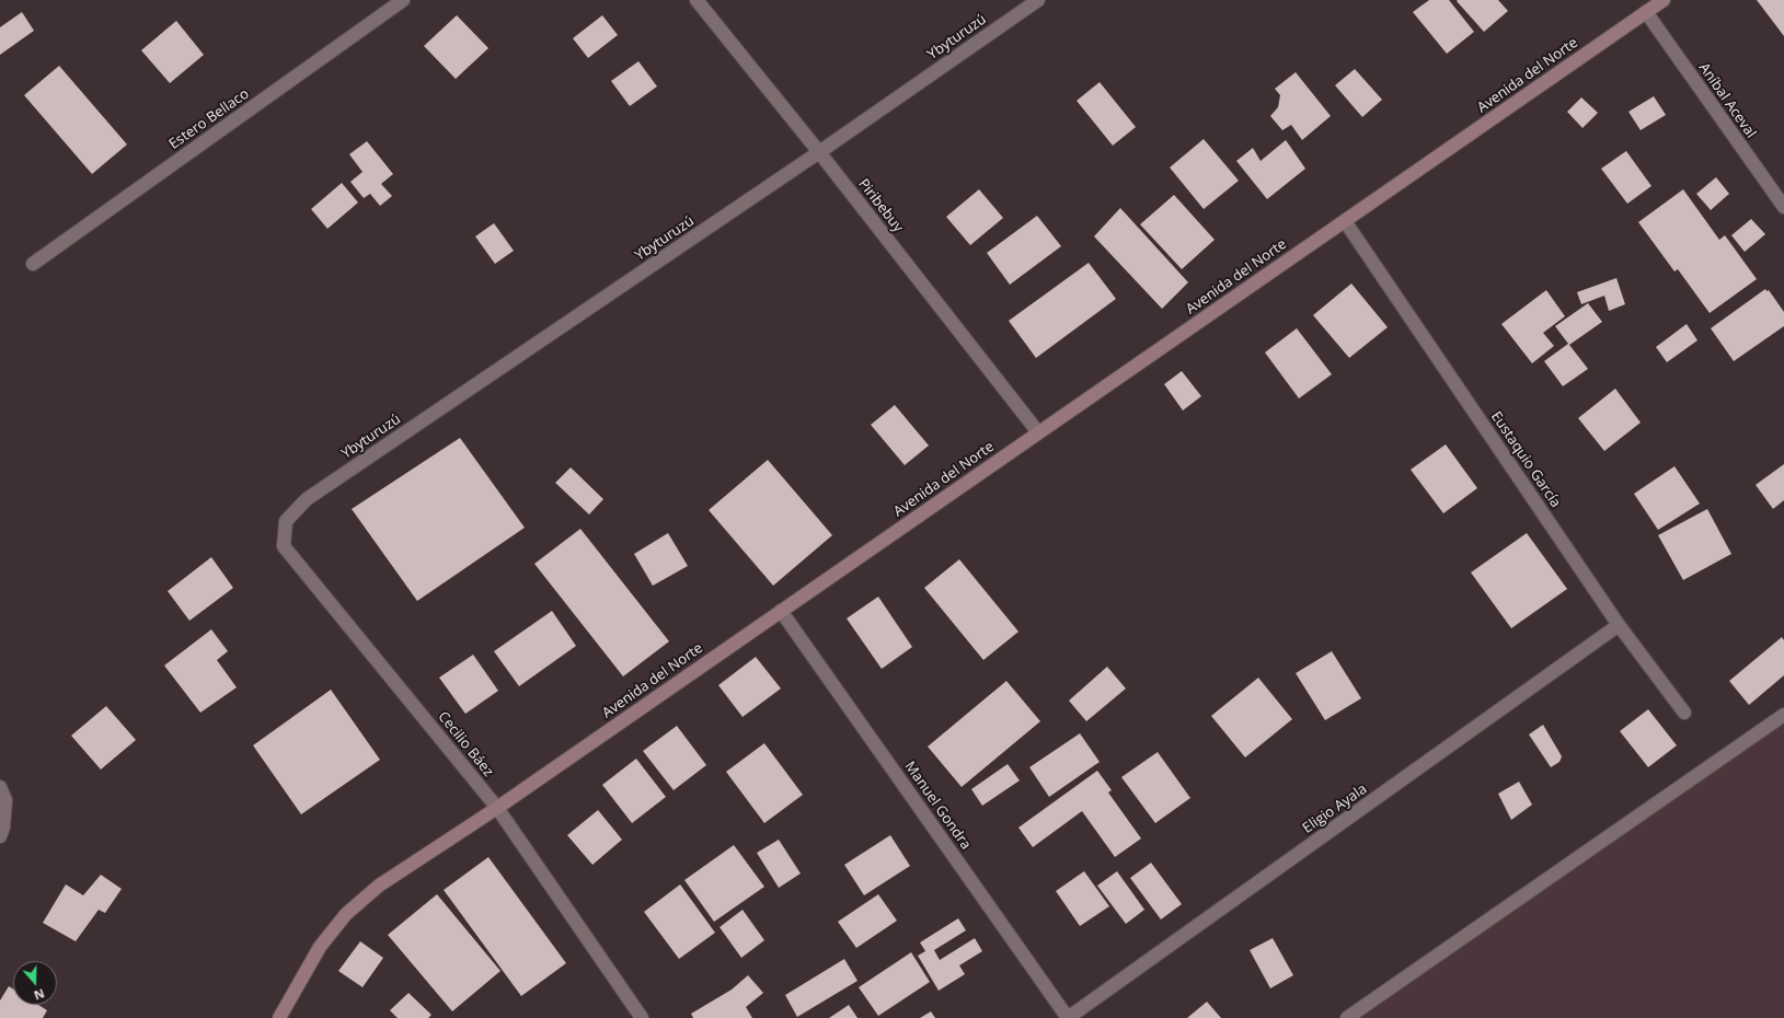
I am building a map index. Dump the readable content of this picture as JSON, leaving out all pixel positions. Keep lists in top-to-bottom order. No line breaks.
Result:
{"streets":{"street":["Ybyturuzú","Avenida del Norte","Aníbal Aceval","Estero Bellaco","Piribebuy","Eustaquio García","Cecilio Báez","Manuel Gondra","Eligio Ayala"]},"crossings":[["Ybyturuzú","Piribebuy"],["Ybyturuzú","Cecilio Báez"],["Avenida del Norte","Aníbal Aceval"],["Avenida del Norte","Piribebuy"],["Avenida del Norte","Eustaquio García"],["Avenida del Norte","Cecilio Báez"],["Avenida del Norte","Manuel Gondra"],["Eustaquio García","Eligio Ayala"],["Manuel Gondra","Eligio Ayala"]],"north":"bottom"}
